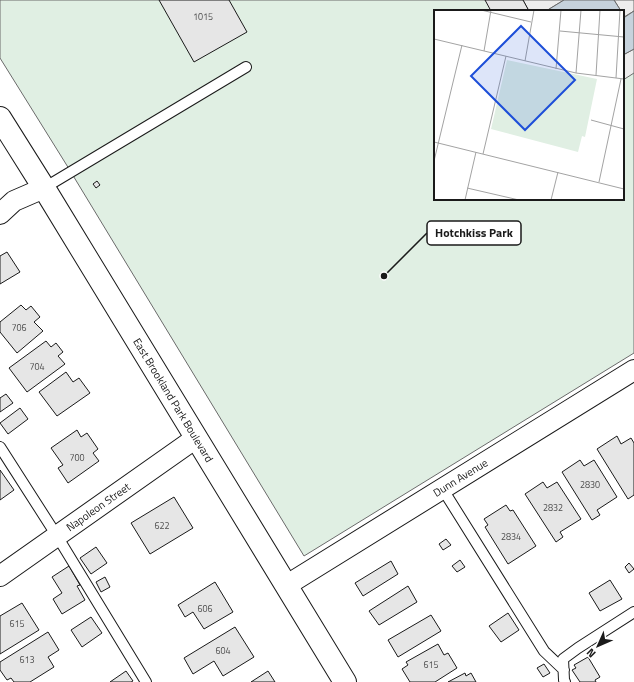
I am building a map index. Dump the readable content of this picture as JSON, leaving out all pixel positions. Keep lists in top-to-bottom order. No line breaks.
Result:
{"streets":{"main road":["East Brookland Park Boulevard"],"street":["Dunn Avenue","Napoleon Street"]},"crossings":[["East Brookland Park Boulevard","Dunn Avenue"],["East Brookland Park Boulevard","Napoleon Street"]],"places":["Hotchkiss Park"],"house_numbers":["1015","706","704","700","2830","2832","622","2834","606","615","604","613","615"],"north":"bottom left"}
